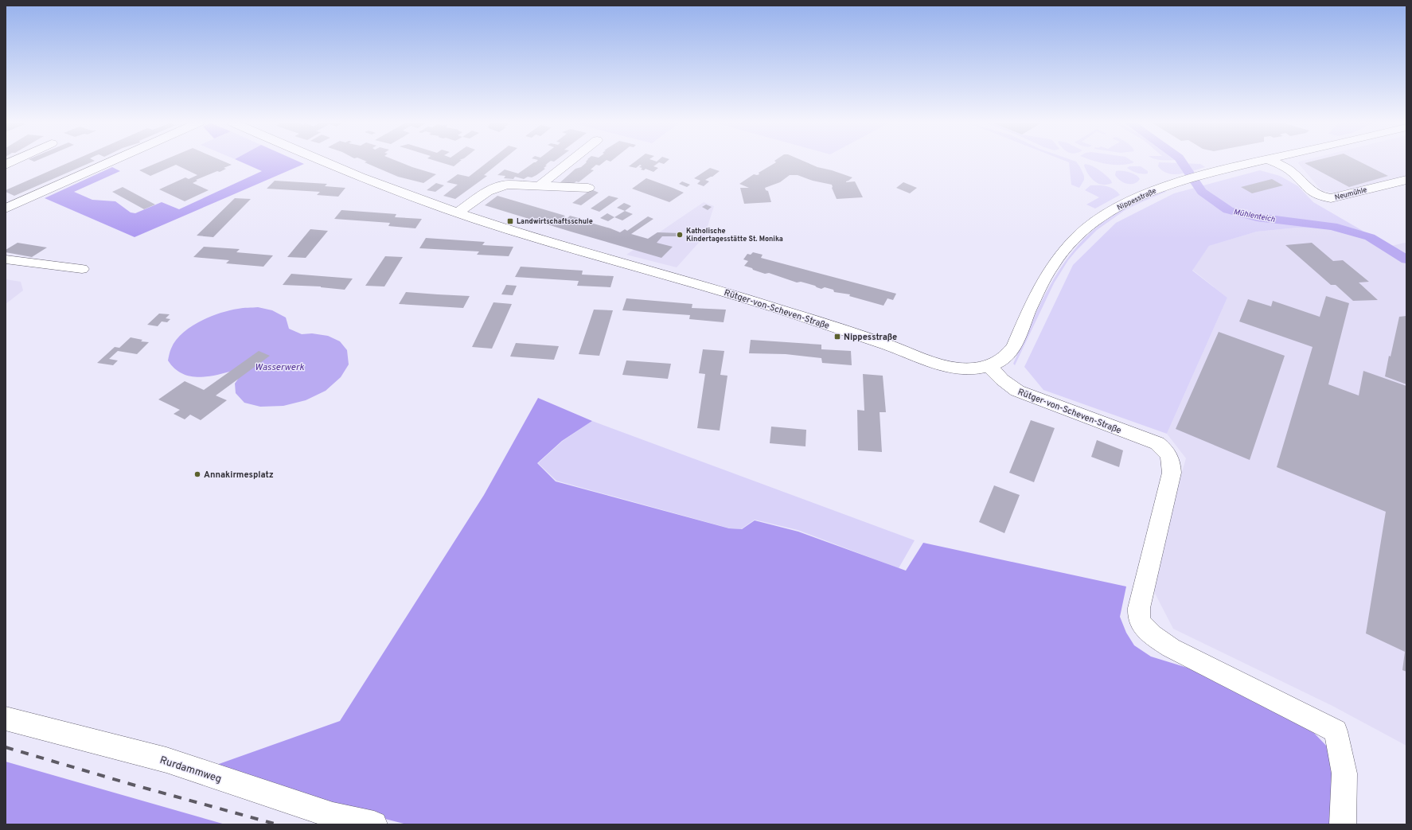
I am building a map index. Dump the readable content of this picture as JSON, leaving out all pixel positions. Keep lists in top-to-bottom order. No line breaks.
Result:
{"streets":{"street":["Neumühle","Nippesstraße","Rütger-von-Scheven-Straße","Rurdammweg"]},"crossings":[["Nippesstraße","Rütger-von-Scheven-Straße"]],"water":["Mühlenteich","Wasserwerk"],"places":{"transit":["Landwirtschaftsschule","Nippesstraße"],"other":["Katholische Kindertagesstätte St. Monika","Annakirmesplatz"]}}
